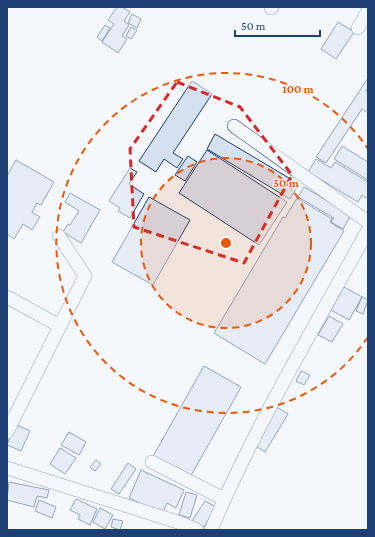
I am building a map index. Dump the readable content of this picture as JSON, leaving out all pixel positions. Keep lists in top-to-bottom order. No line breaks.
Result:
{"scale_bar":"50 m","rings":["100 m","50 m"]}
